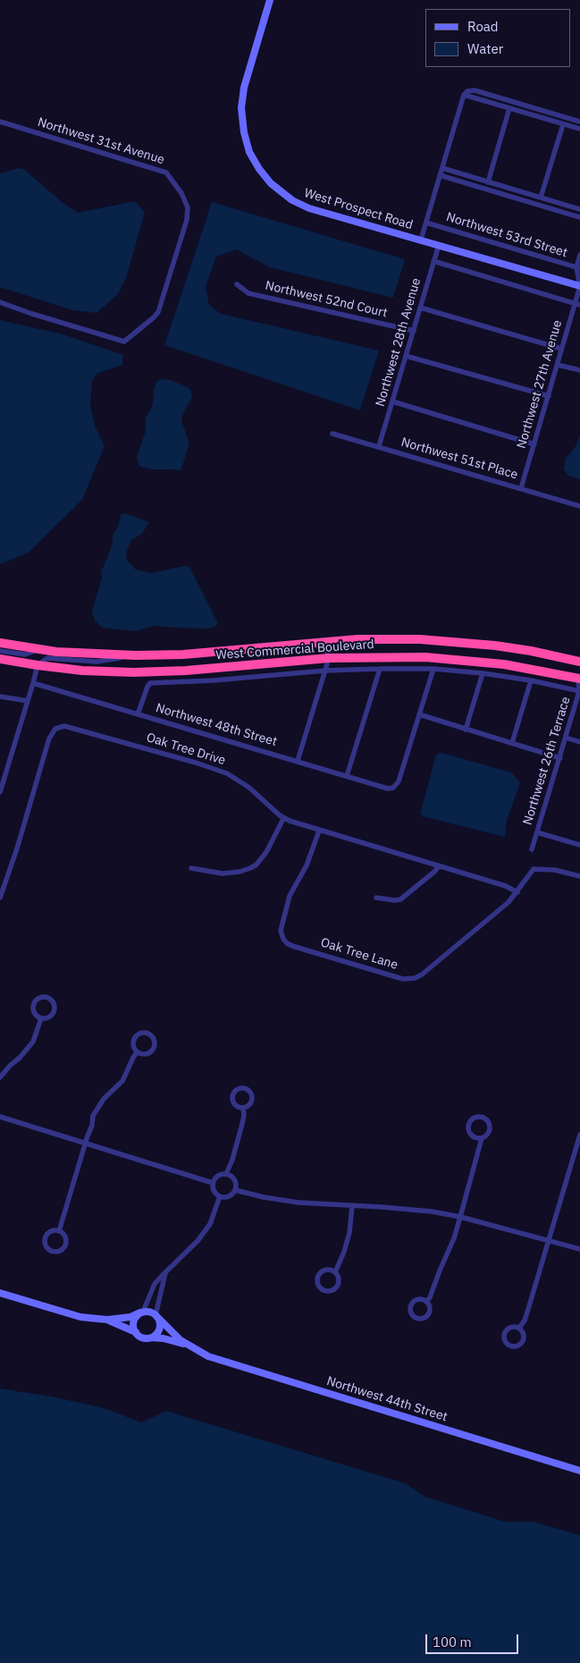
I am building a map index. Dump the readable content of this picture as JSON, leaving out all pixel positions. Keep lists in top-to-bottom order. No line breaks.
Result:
{"streets":{"highway":["West Commercial Boulevard"],"street":["Northwest 31st Avenue","West Prospect Road","Northwest 53rd Street","Northwest 52nd Court","Northwest 28th Avenue","Northwest 27th Avenue","Northwest 51st Place","Northwest 48th Street","Oak Tree Drive","Northwest 26th Terrace","Oak Tree Lane","Northwest 44th Street"]},"crossings":[["West Prospect Road","Northwest 28th Avenue"],["West Prospect Road","Northwest 27th Avenue"],["Northwest 53rd Street","Northwest 27th Avenue"],["Northwest 52nd Court","Northwest 28th Avenue"],["Northwest 28th Avenue","Northwest 51st Place"],["Northwest 27th Avenue","Northwest 51st Place"],["West Commercial Boulevard","Northwest 26th Terrace"],["Oak Tree Drive","Oak Tree Lane"]],"legend":["Road","Water"],"scale_bar":"100 m"}
